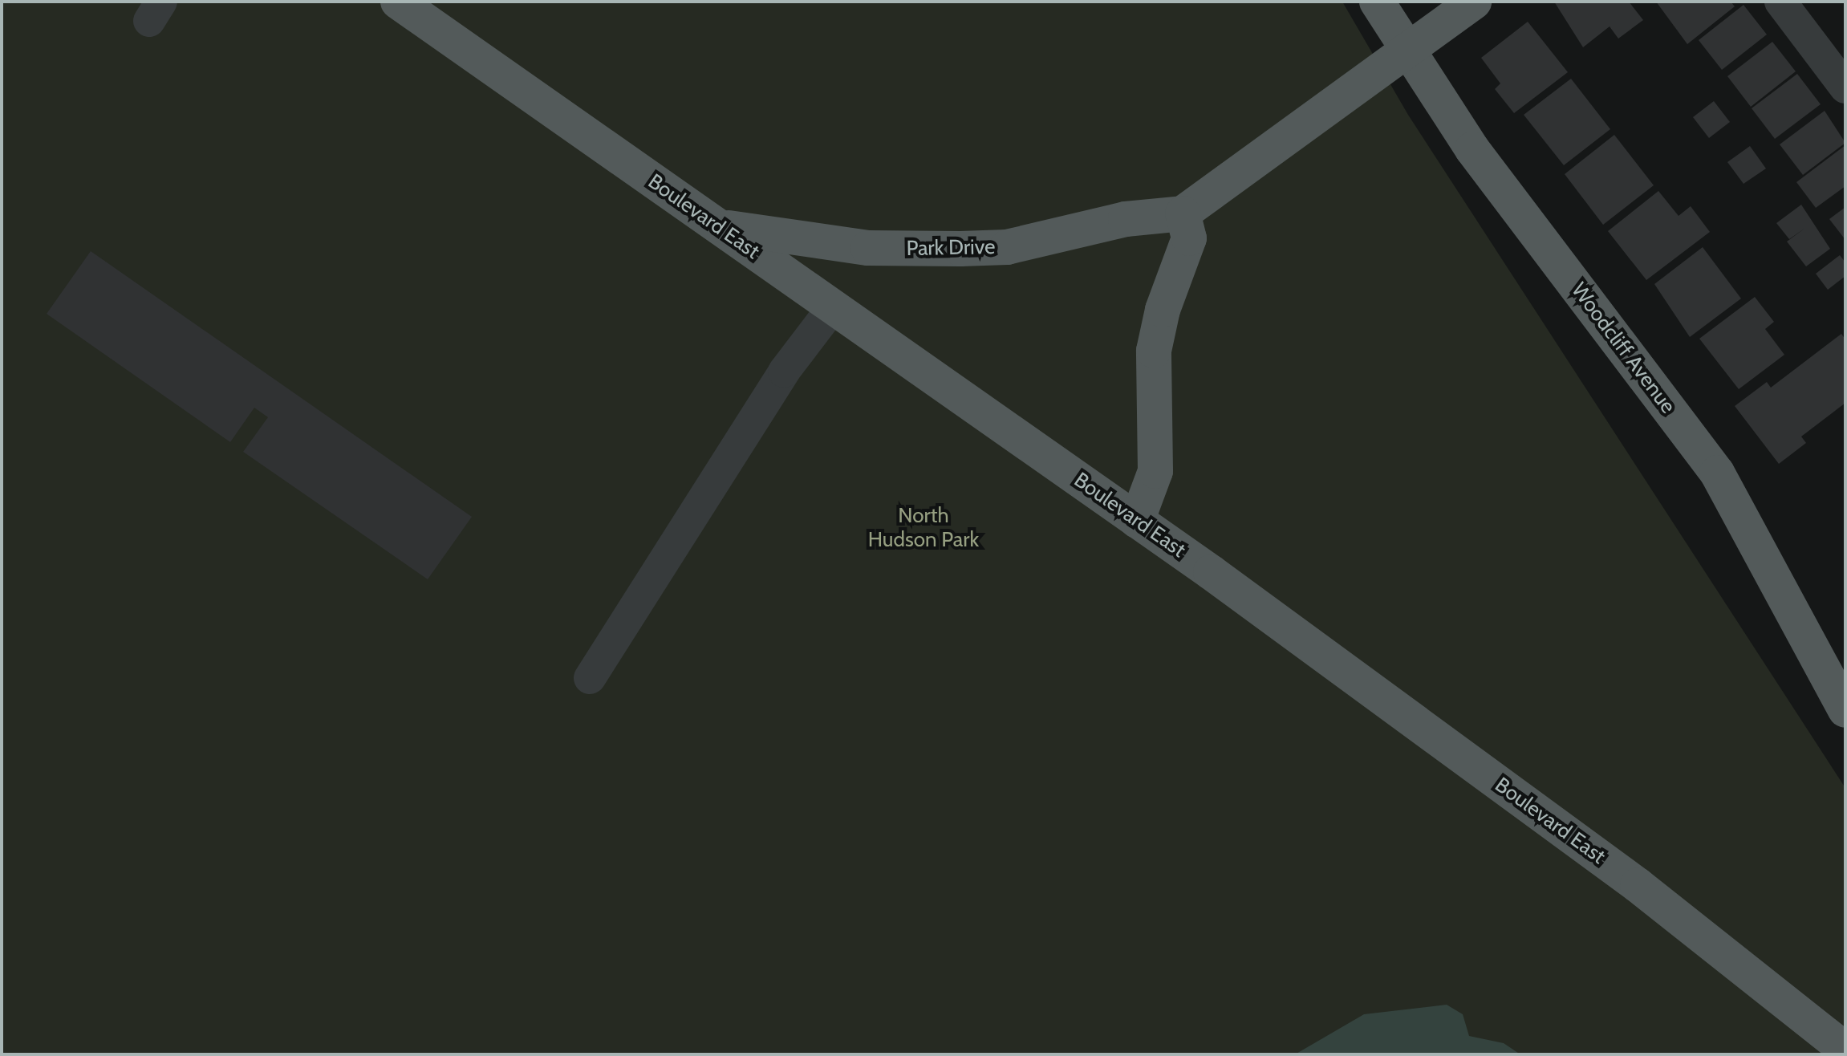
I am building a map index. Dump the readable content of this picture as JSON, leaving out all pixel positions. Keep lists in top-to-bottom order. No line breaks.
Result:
{"streets":{"main road":["Boulevard East","Park Drive","Woodcliff Avenue"]},"crossings":[["Boulevard East","Park Drive"],["Park Drive","Woodcliff Avenue"]],"parks":["North Hudson Park"]}
